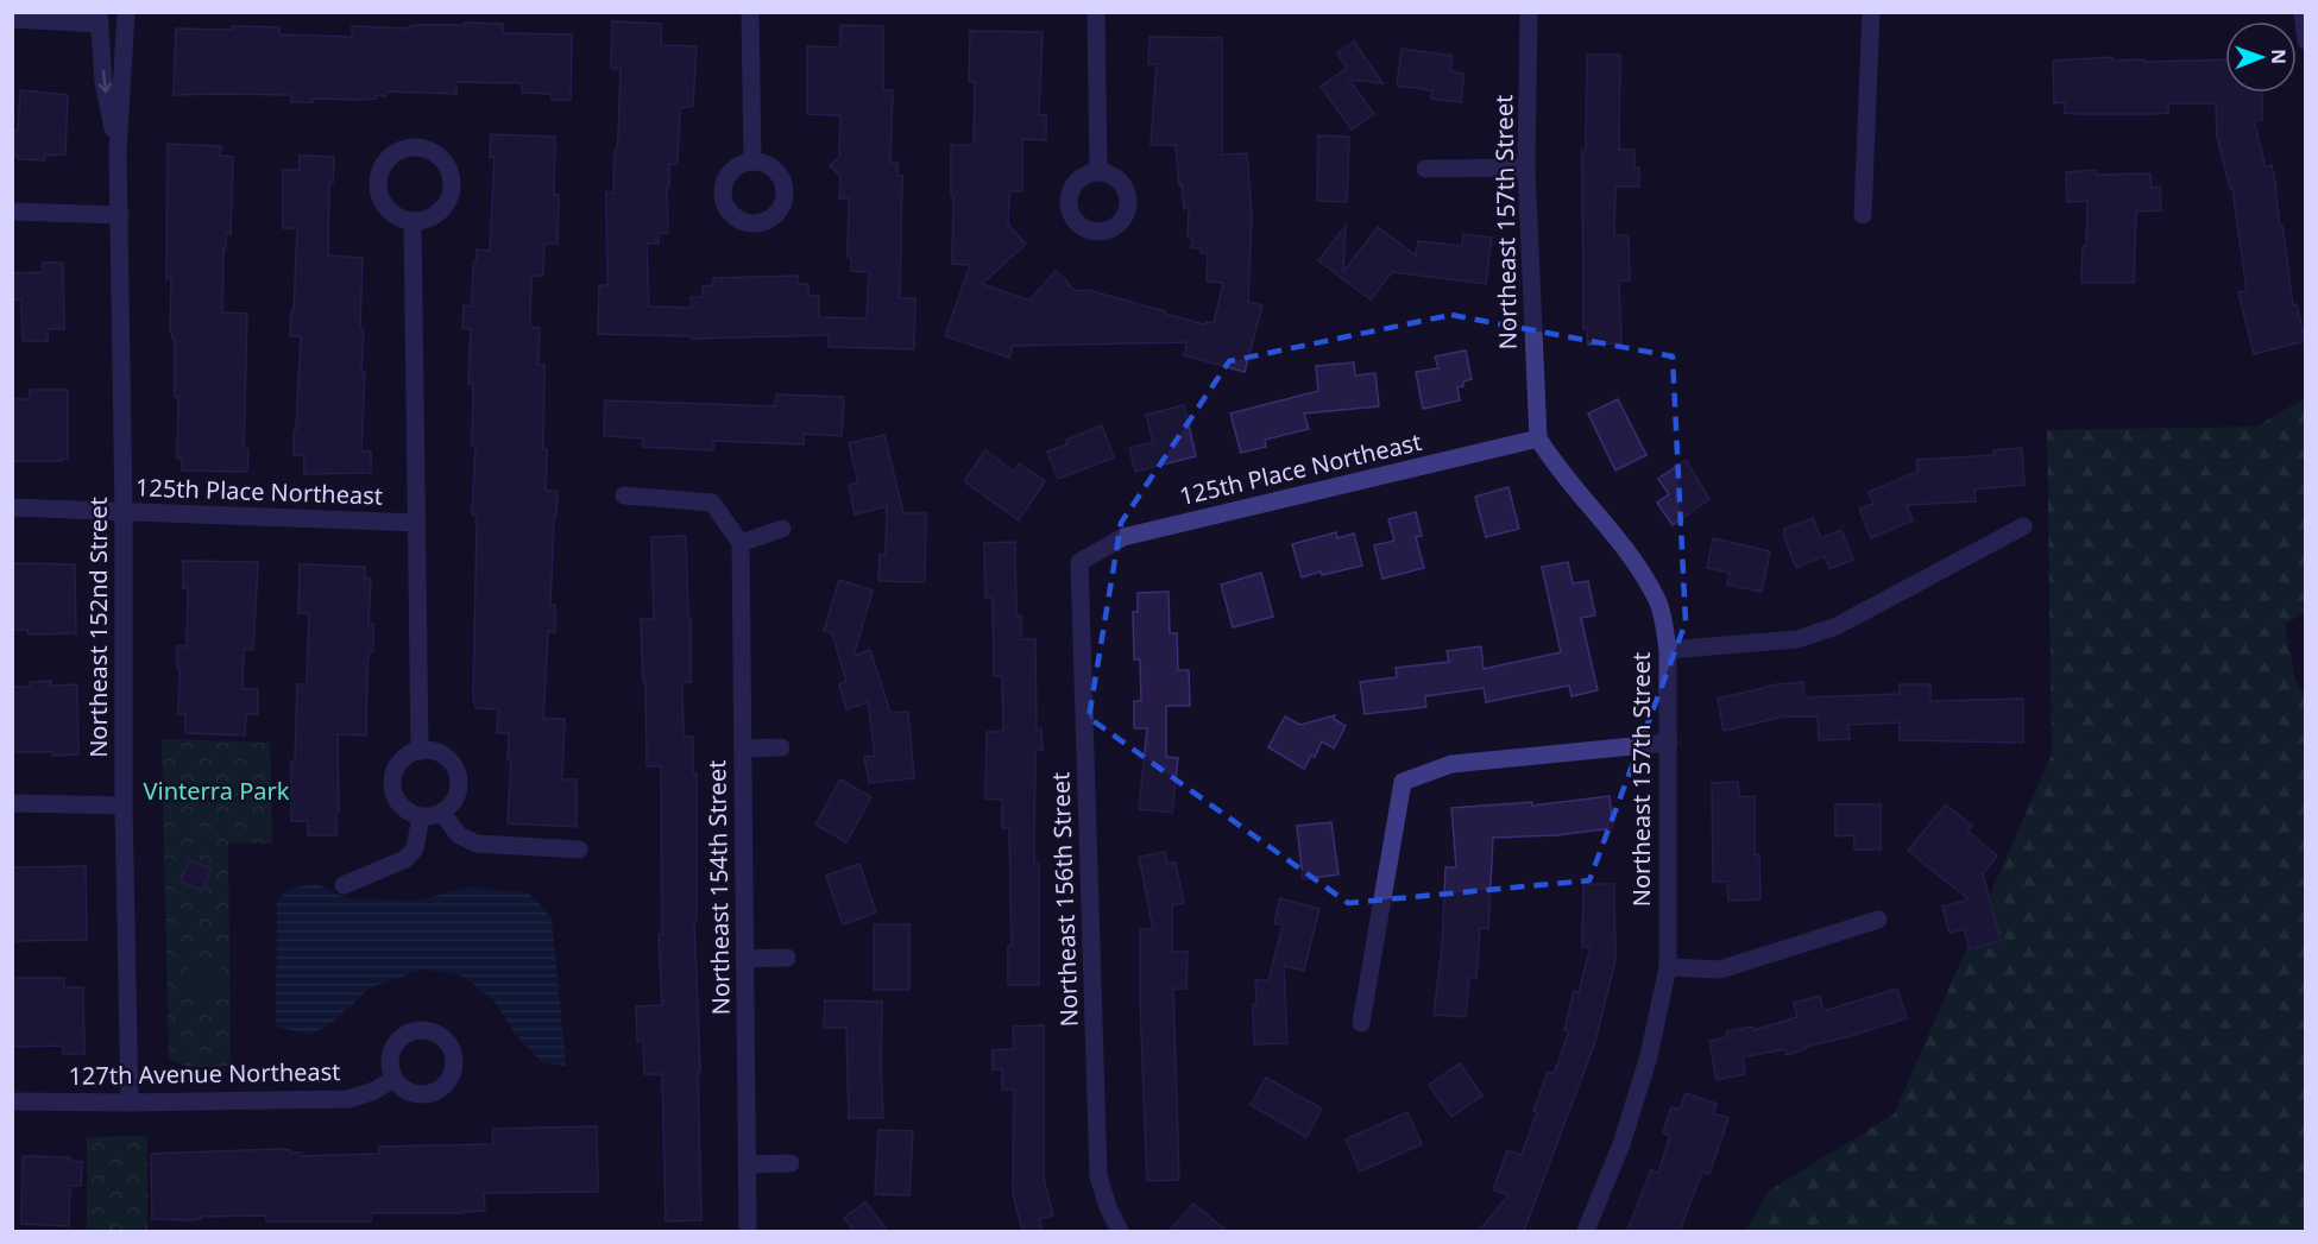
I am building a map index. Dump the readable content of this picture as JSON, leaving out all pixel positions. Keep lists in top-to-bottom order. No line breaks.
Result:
{"streets":{"street":["Northeast 157th Street","125th Place Northeast","Northeast 152nd Street","Northeast 154th Street","Northeast 156th Street","127th Avenue Northeast"]},"crossings":[["Northeast 157th Street","125th Place Northeast"],["125th Place Northeast","Northeast 152nd Street"],["125th Place Northeast","Northeast 156th Street"],["Northeast 152nd Street","127th Avenue Northeast"]],"parks":["Vinterra Park"],"north":"right"}
